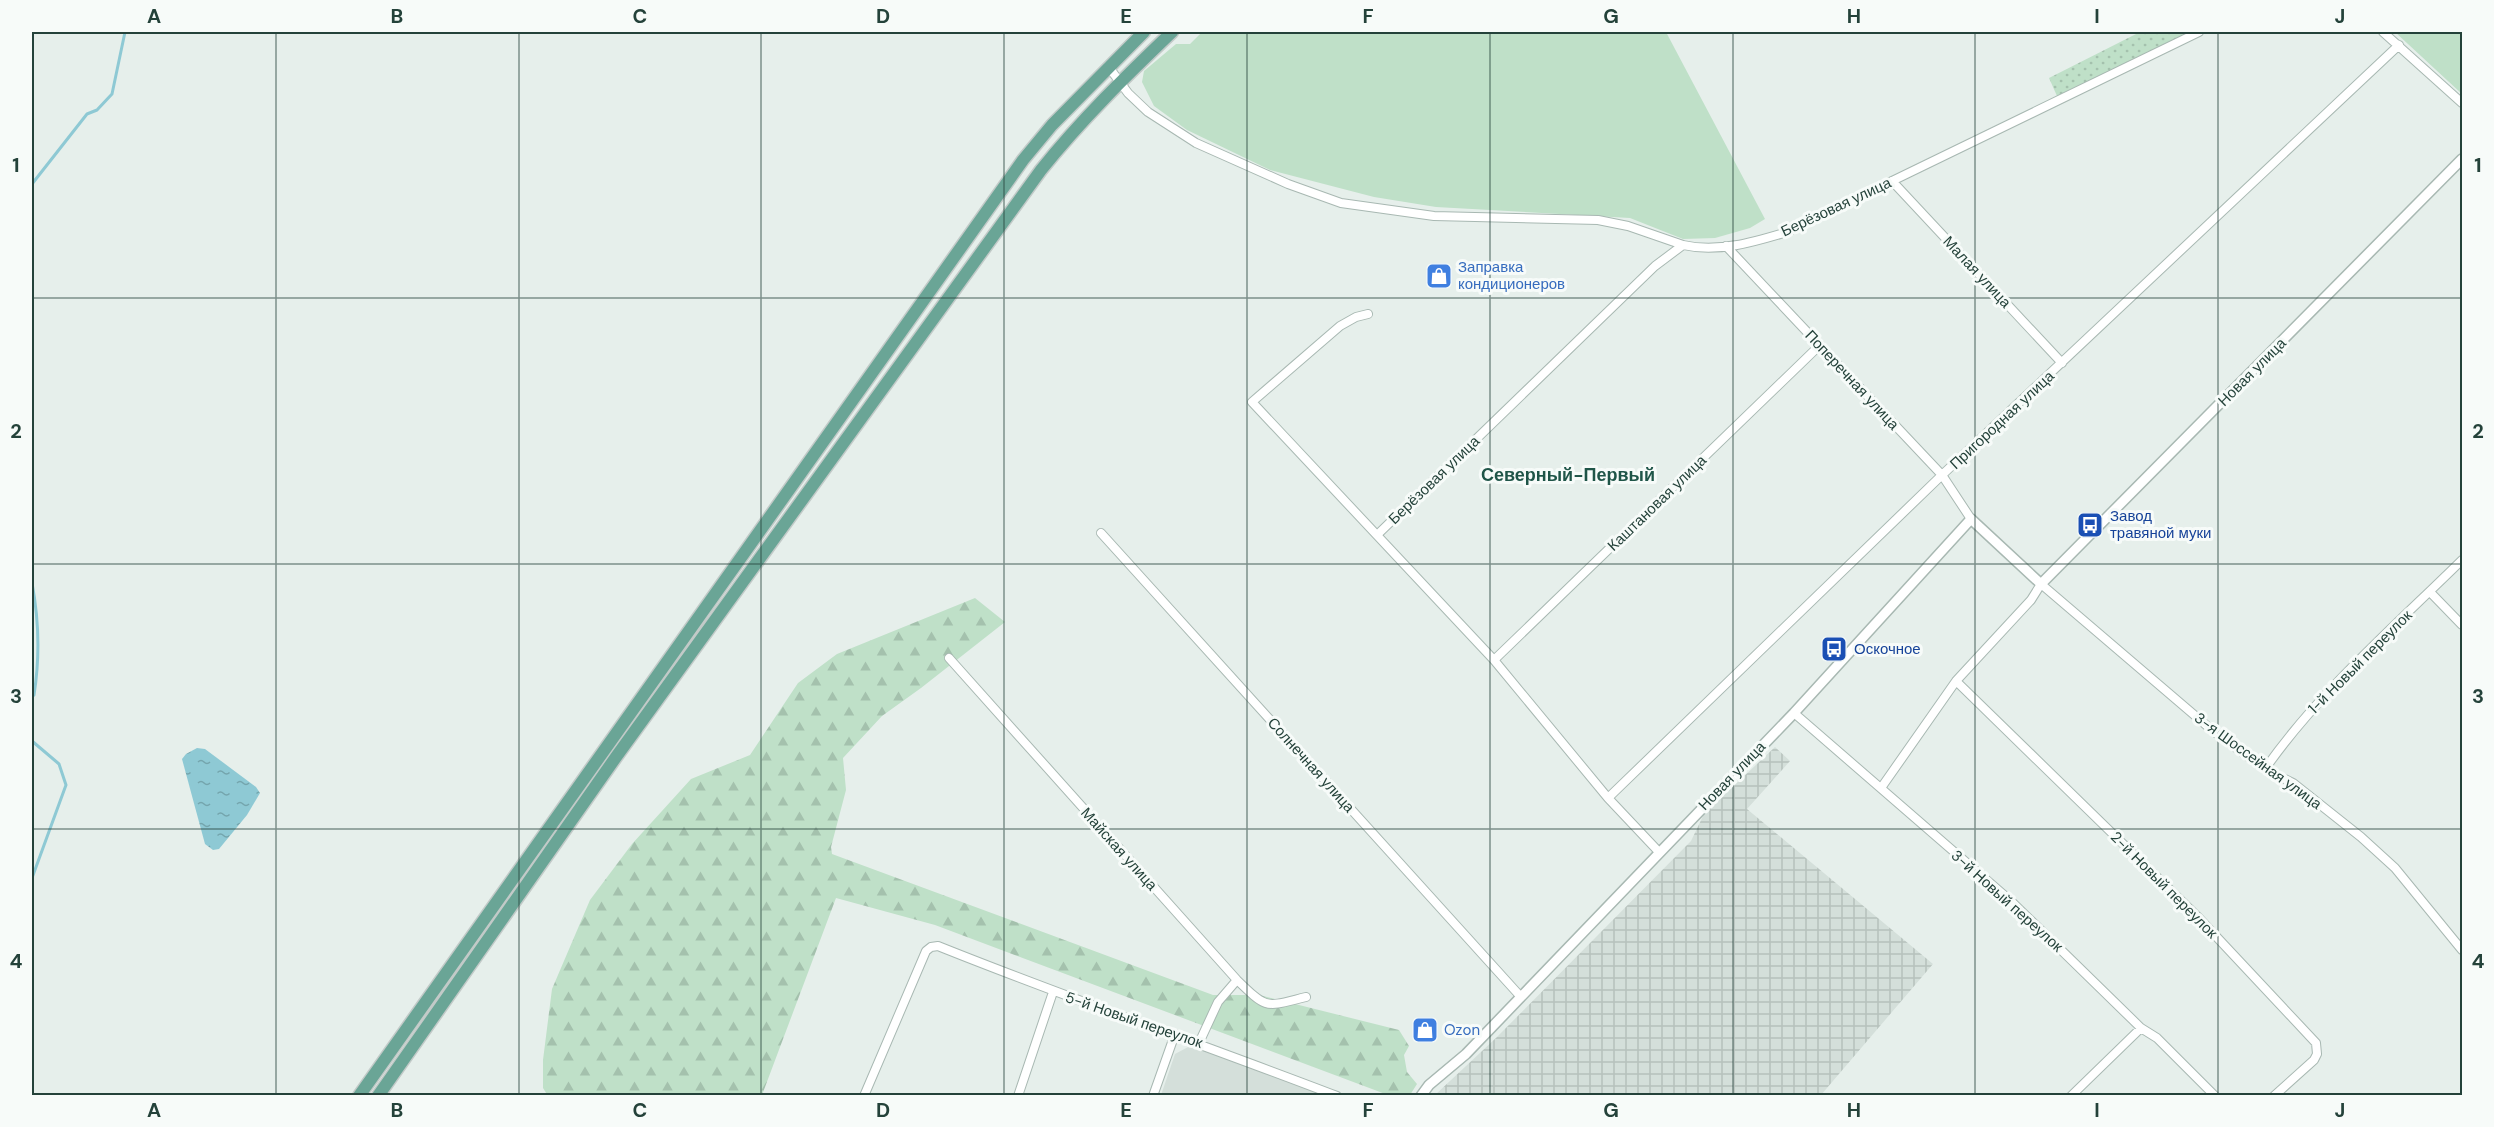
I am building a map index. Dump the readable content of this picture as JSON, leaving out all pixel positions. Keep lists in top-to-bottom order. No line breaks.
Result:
{"streets":{"street":["Берёзовая улица","Малая улица","Новая улица","Поперечная улица","Пригородная улица","Каштановая улица","1-й Новый переулок","3-я Шоссейная улица","Солнечная улица","Майская улица","2-й Новый переулок","3-й Новый переулок","5-й Новый переулок"]},"crossings":[["Берёзовая улица","Малая улица"],["Берёзовая улица","Поперечная улица"],["Малая улица","Пригородная улица"],["Новая улица","Поперечная улица"],["Новая улица","3-я Шоссейная улица"],["Новая улица","Солнечная улица"],["Новая улица","2-й Новый переулок"],["Новая улица","3-й Новый переулок"],["Поперечная улица","Пригородная улица"],["Поперечная улица","Каштановая улица"],["1-й Новый переулок","3-я Шоссейная улица"]],"districts":["Северный-Первый"],"places":{"shop":["Заправка кондиционеров","Ozon"],"bus stop":["Завод травяной муки","Оскочное"]},"grid":{"columns":["A","B","C","D","E","F","G","H","I","J"],"rows":["1","2","3","4"]}}
